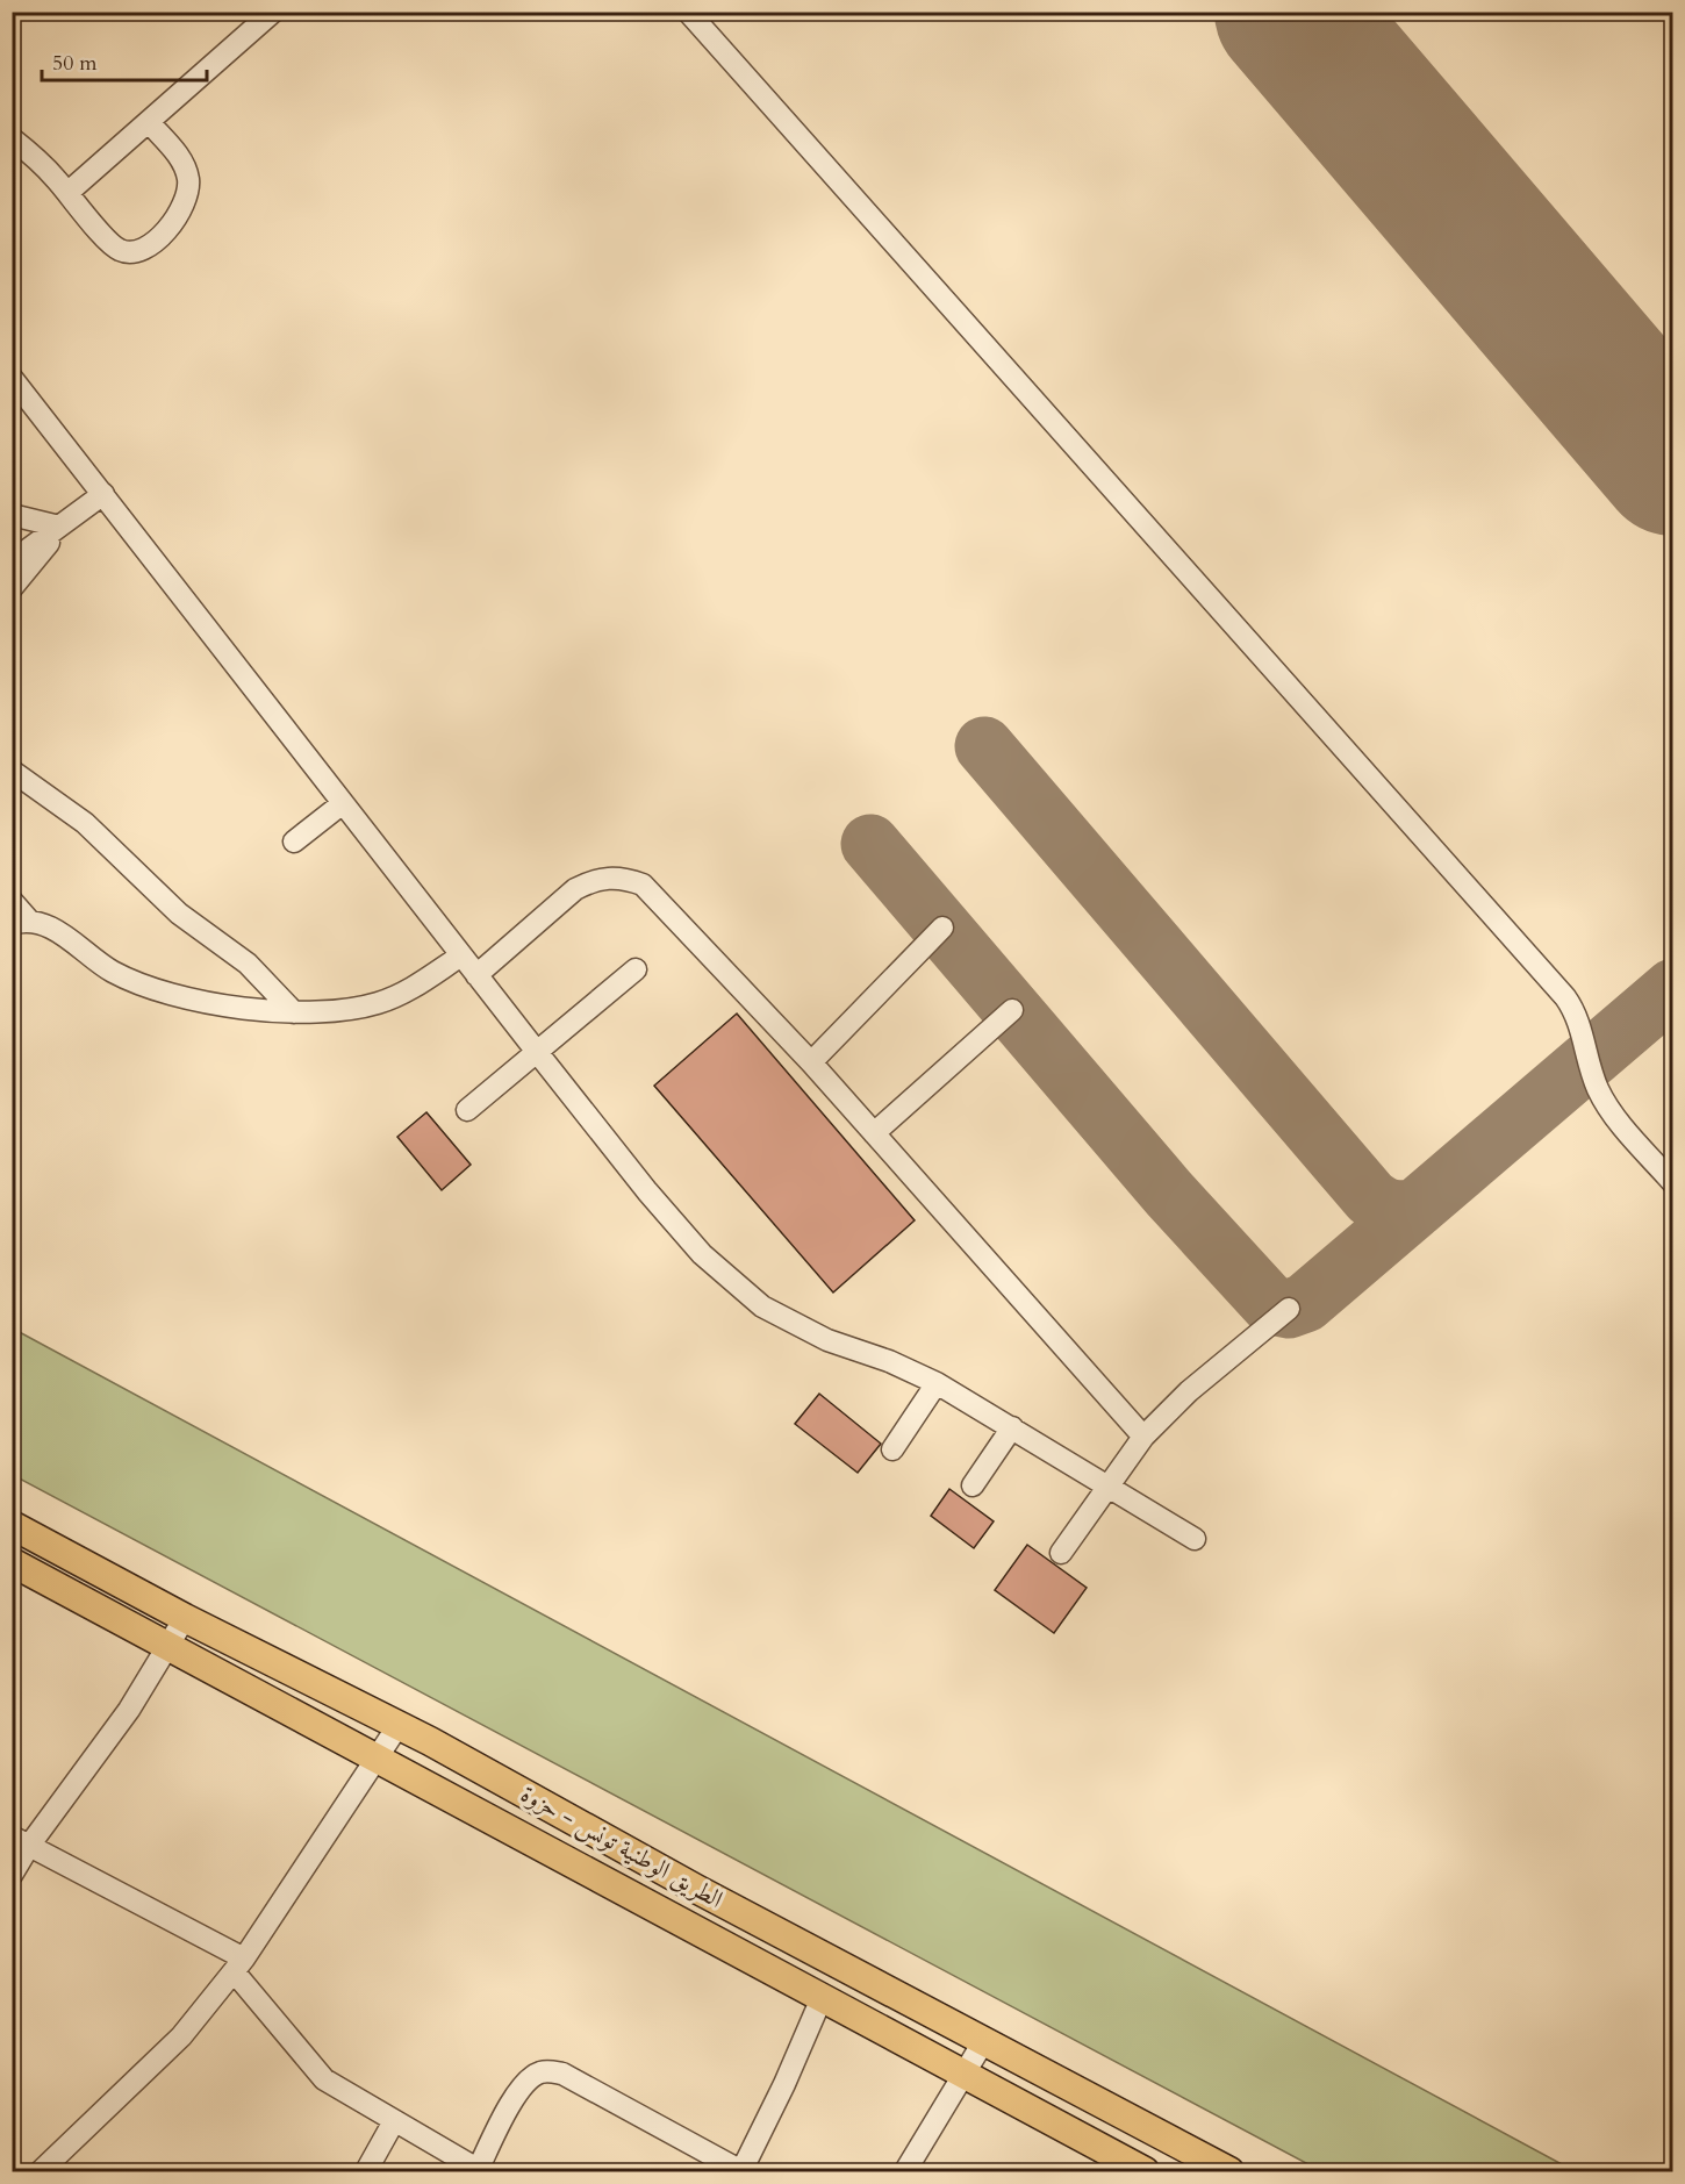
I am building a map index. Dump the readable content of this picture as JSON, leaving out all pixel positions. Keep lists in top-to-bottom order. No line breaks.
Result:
{"streets":{"main road":["الطريق الوطنية تونس - حزوة"]},"scale_bar":"50 m"}
